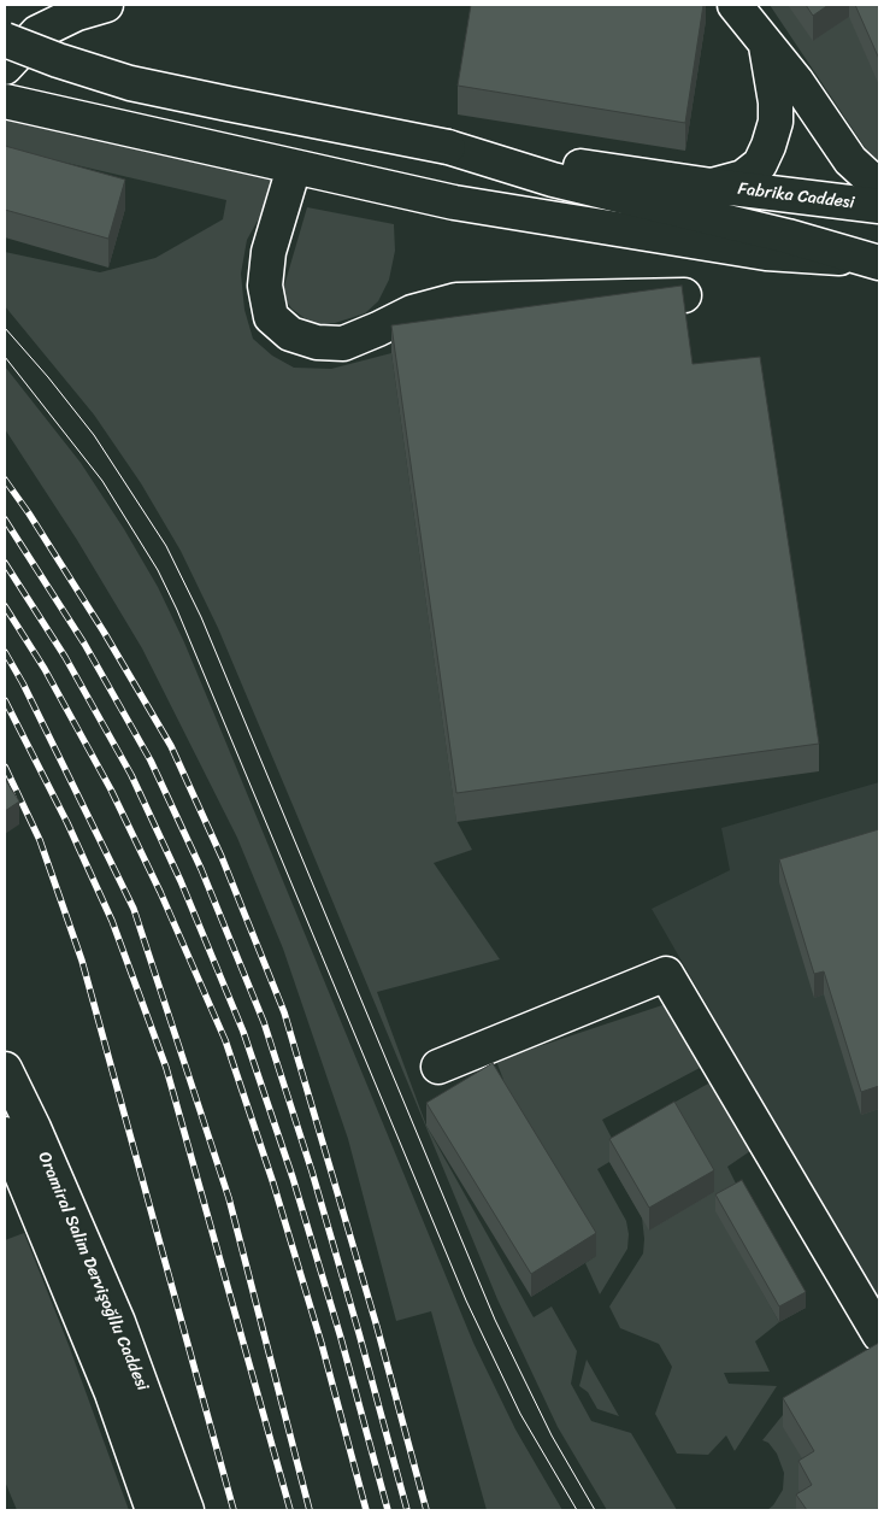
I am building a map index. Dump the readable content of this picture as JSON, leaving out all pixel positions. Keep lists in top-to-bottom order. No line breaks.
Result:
{"streets":{"main road":["Fabrika Caddesi","Oramiral Salim Dervişoğllu Caddesi"]}}
